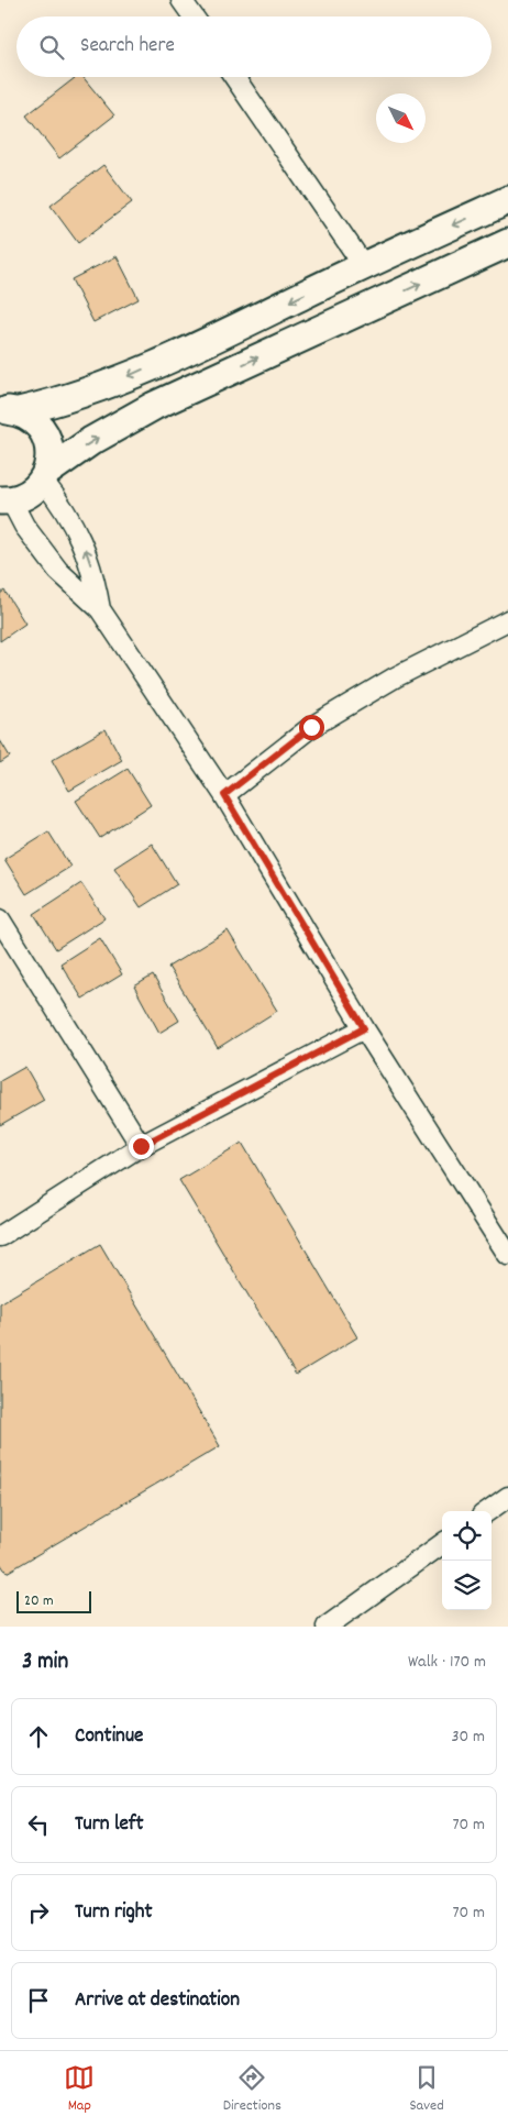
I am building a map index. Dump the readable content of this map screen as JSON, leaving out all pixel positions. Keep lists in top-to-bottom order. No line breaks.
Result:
{"scale_bar":"20 m","north":"bottom right","page":{"search":"Search here","scale":"20 m","heading":["3 min","Walk · 170 m"],"list":[["Continue","30 m"],["Turn left","70 m"],["Turn right","70 m"],"Arrive at destination"],"nav":["Map","Directions","Saved"]}}
